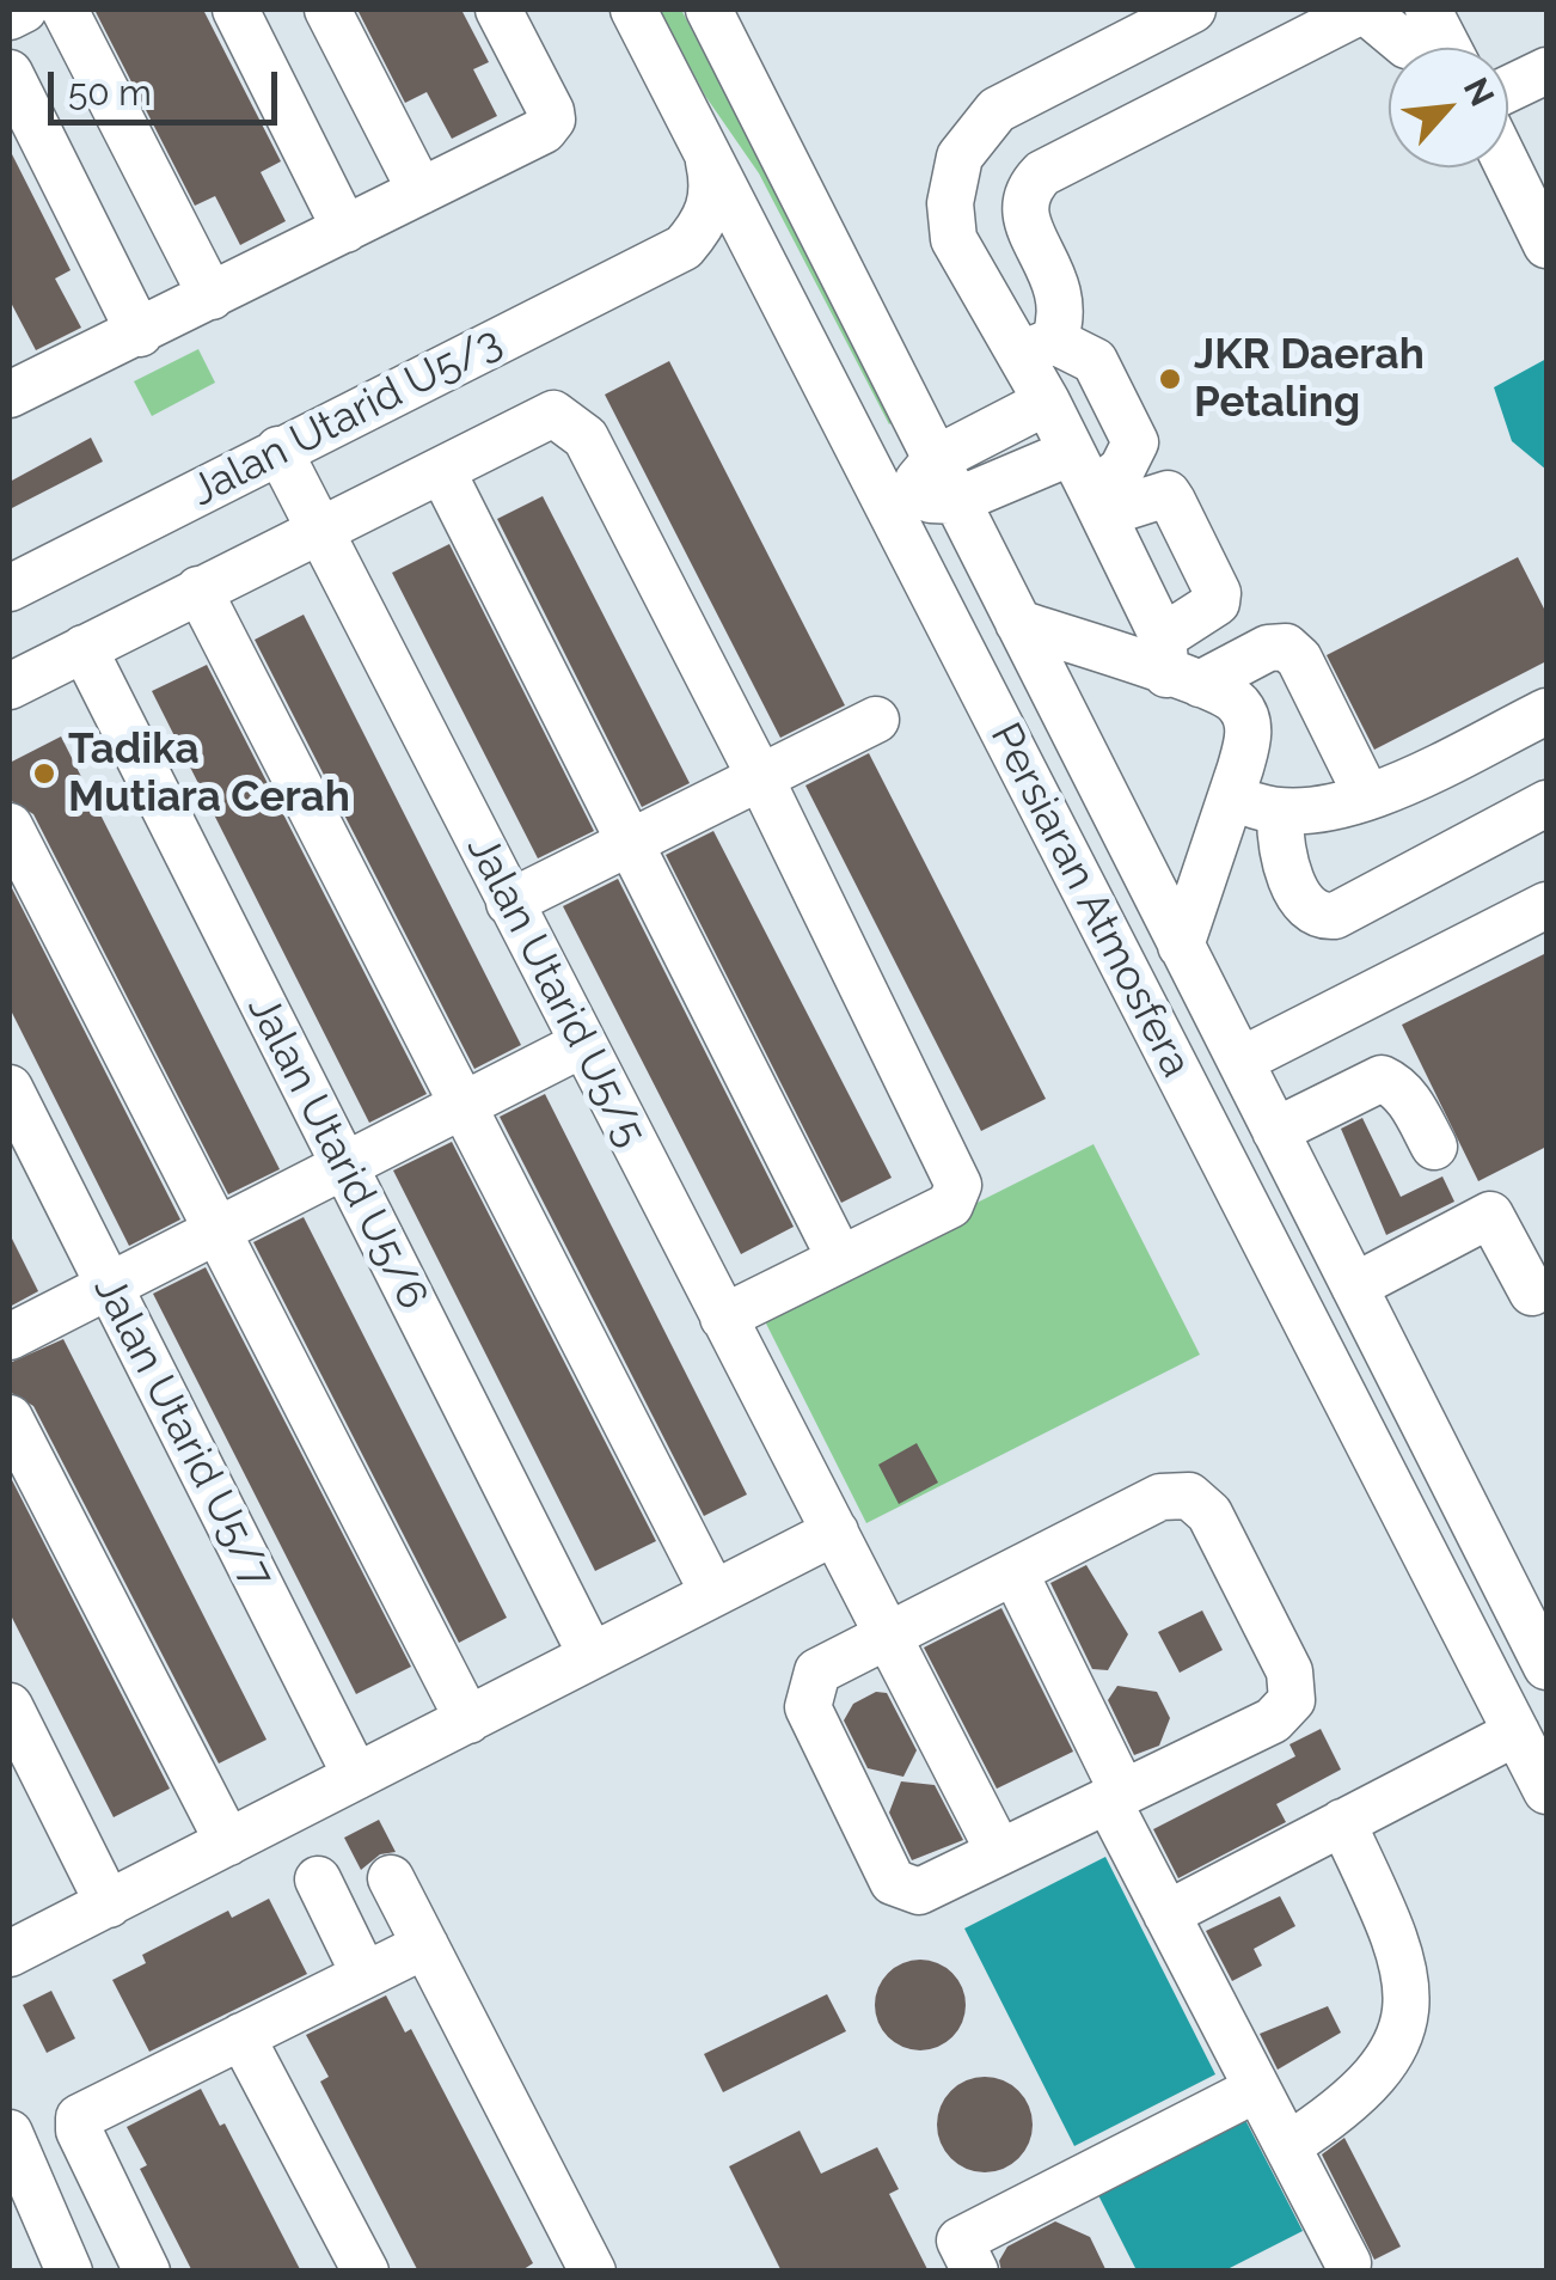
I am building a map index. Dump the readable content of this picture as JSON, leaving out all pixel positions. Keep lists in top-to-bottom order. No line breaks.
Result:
{"streets":{"street":["Jalan Utarid U5/3","Persiaran Atmosfera","Jalan Utarid U5/5","Jalan Utarid U5/6","Jalan Utarid U5/7"]},"crossings":[["Jalan Utarid U5/3","Jalan Utarid U5/5"]],"places":["JKR Daerah Petaling","Tadika Mutiara Cerah"],"scale_bar":"50 m","north":"top right"}
